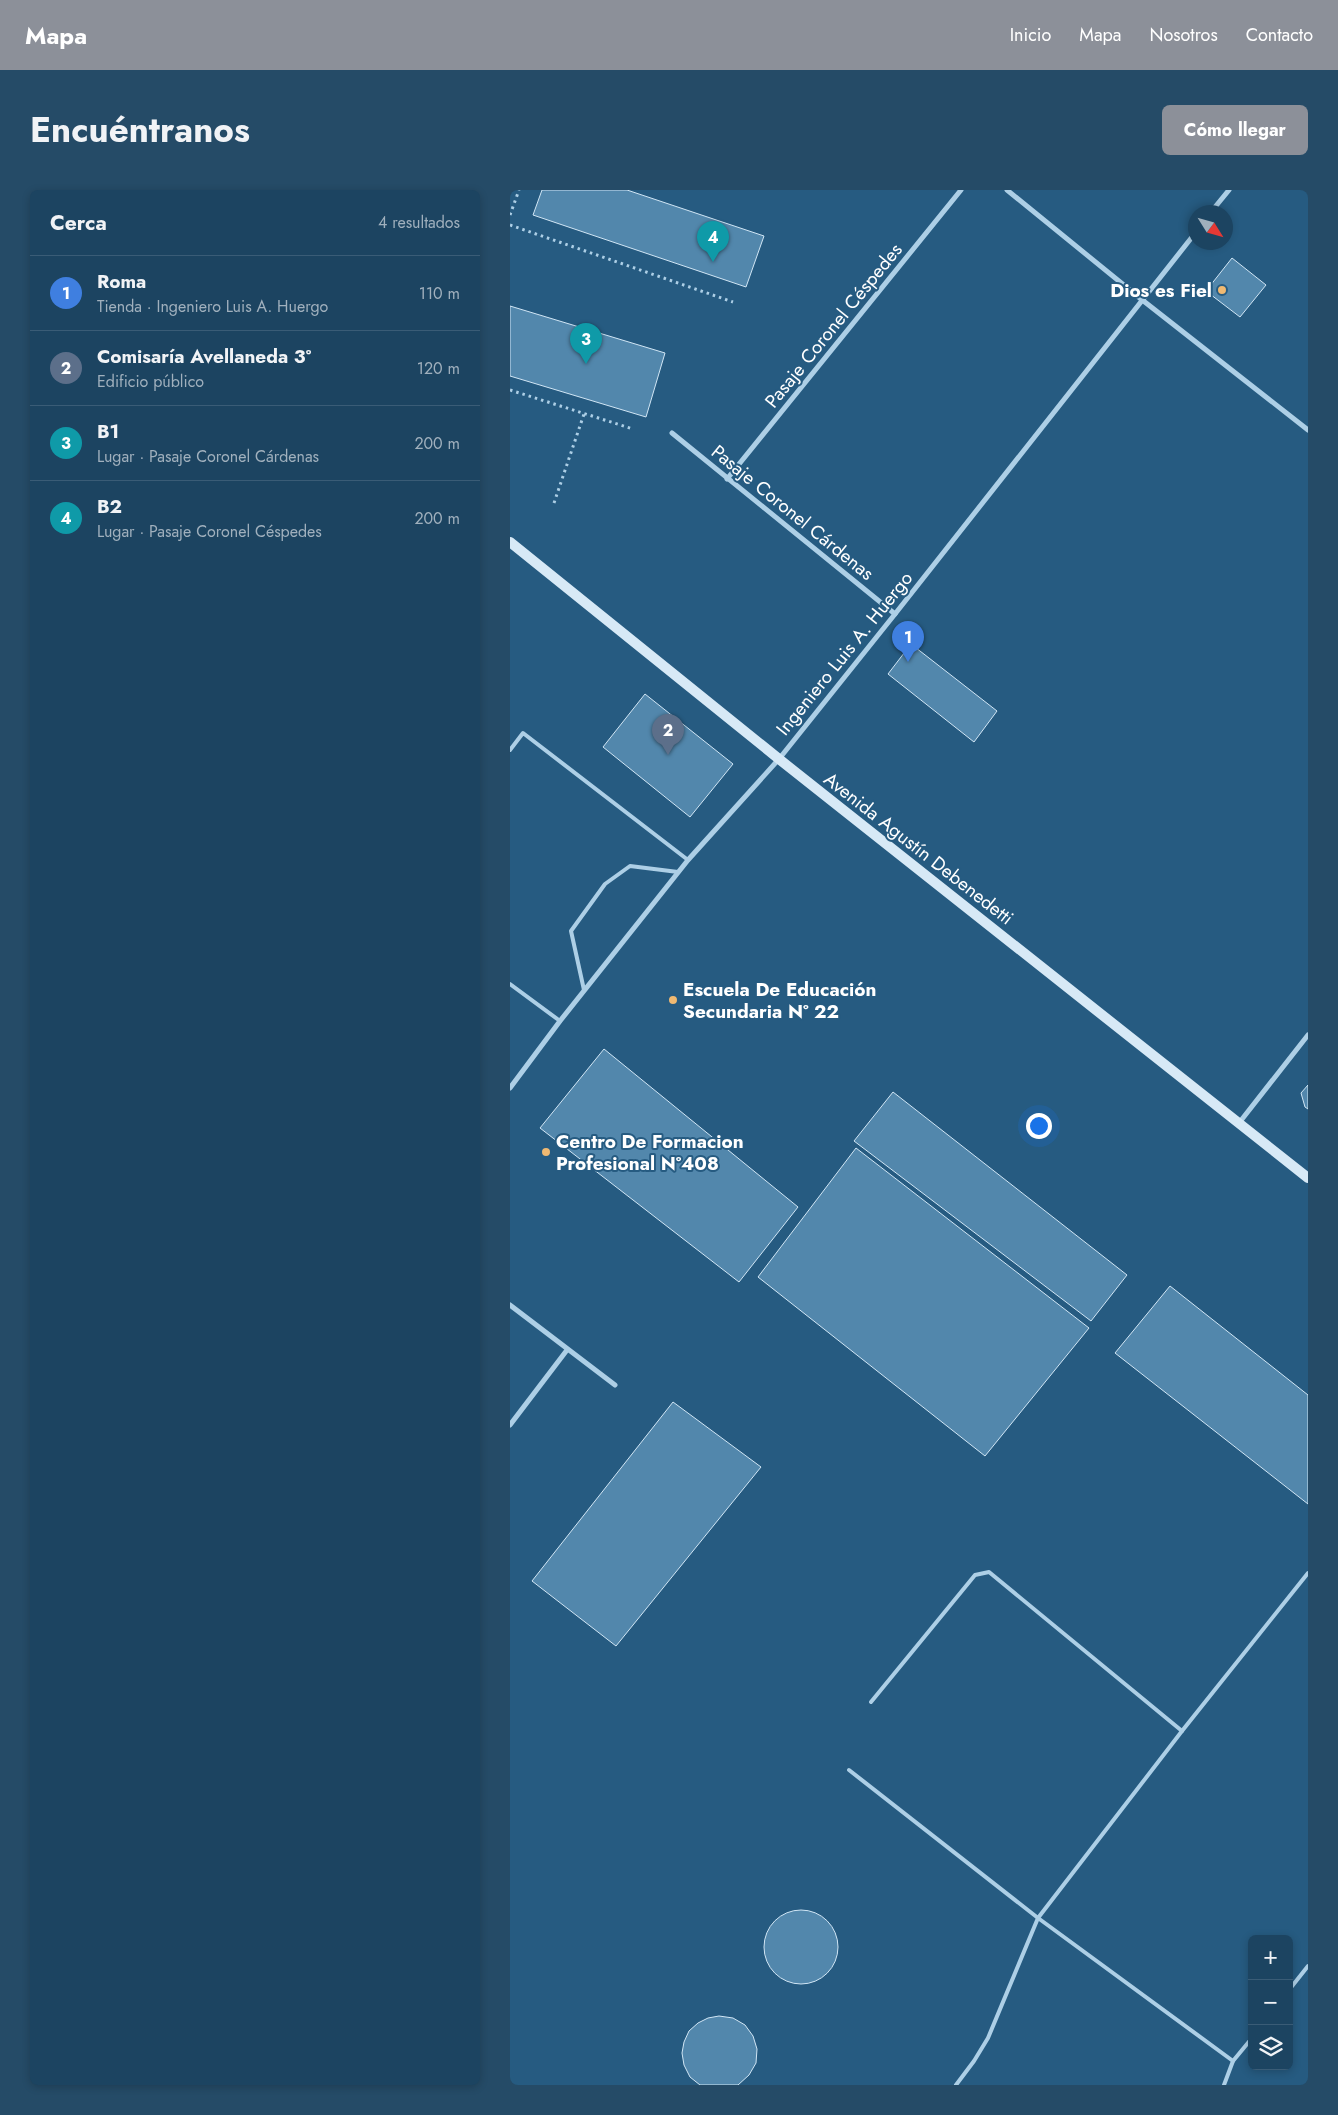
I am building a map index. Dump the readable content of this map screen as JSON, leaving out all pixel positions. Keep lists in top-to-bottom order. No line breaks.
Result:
{"streets":{"main road":["Avenida Agustín Debenedetti"],"street":["Pasaje Coronel Céspedes","Pasaje Coronel Cárdenas","Ingeniero Luis A. Huergo"]},"crossings":[["Pasaje Coronel Céspedes","Pasaje Coronel Cárdenas"],["Pasaje Coronel Cárdenas","Ingeniero Luis A. Huergo"],["Ingeniero Luis A. Huergo","Avenida Agustín Debenedetti"]],"places":["Dios es Fiel","Escuela De Educación Secundaria Nº 22","Centro De Formacion Profesional Nº408"],"north":"bottom right","page":{"header":"Mapa","nav":["Inicio","Mapa","Nosotros","Contacto"],"title":"Encuéntranos","buttons":"Cómo llegar","heading":["Cerca","4 resultados"],"pins":["4","3","1","2"],"list":[{"mark":"1","name":"Roma","note":"Tienda · Ingeniero Luis A. Huergo","value":"110 m"},{"mark":"2","name":"Comisaría Avellaneda 3°","note":"Edificio público","value":"120 m"},{"mark":"3","name":"B1","note":"Lugar · Pasaje Coronel Cárdenas","value":"200 m"},{"mark":"4","name":"B2","note":"Lugar · Pasaje Coronel Céspedes","value":"200 m"}],"map_buttons":["+","−"]}}
